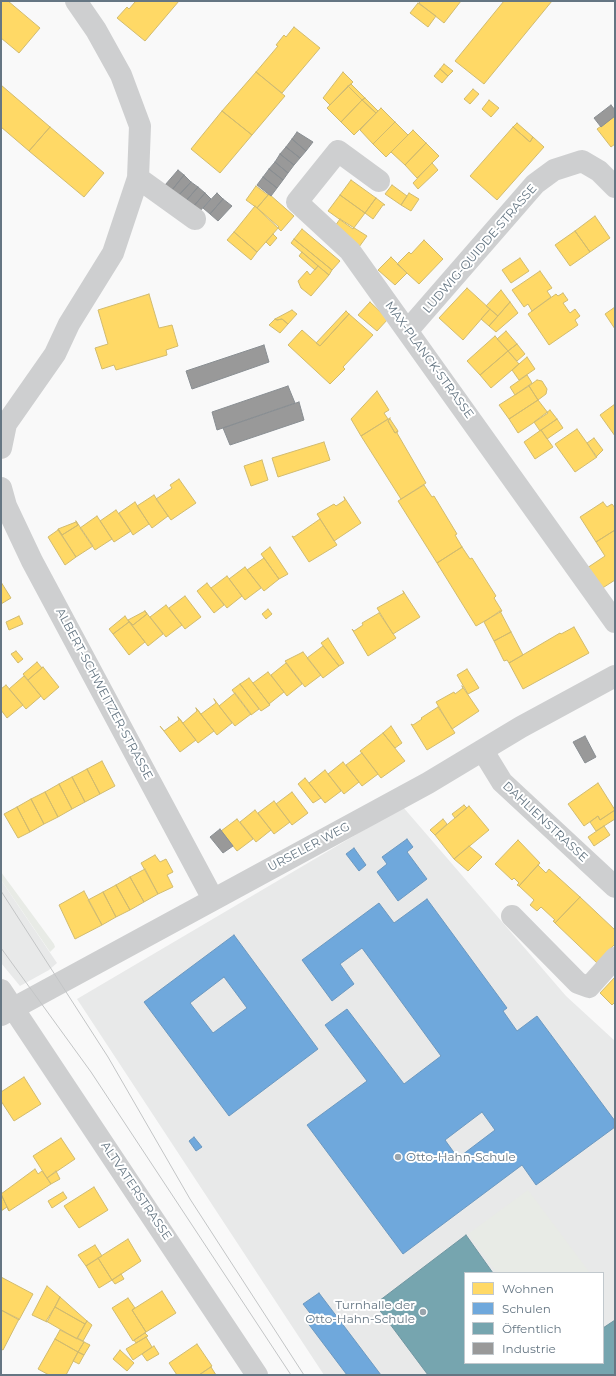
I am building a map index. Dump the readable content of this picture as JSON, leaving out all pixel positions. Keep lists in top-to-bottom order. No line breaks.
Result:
{"streets":{"street":["LUDWIG-QUIDDE-STRASSE","MAX-PLANCK-STRASSE","ALBERT-SCHWEITZER-STRASSE","DAHLIENSTRASSE","URSELER WEG","ALTVATERSTRASSE"]},"crossings":[["LUDWIG-QUIDDE-STRASSE","MAX-PLANCK-STRASSE"],["ALBERT-SCHWEITZER-STRASSE","URSELER WEG"],["DAHLIENSTRASSE","URSELER WEG"],["URSELER WEG","ALTVATERSTRASSE"]],"places":["Otto-Hahn-Schule","Turnhalle der Otto-Hahn-Schule"],"legend":["Wohnen","Schulen","Öffentlich","Industrie"]}
